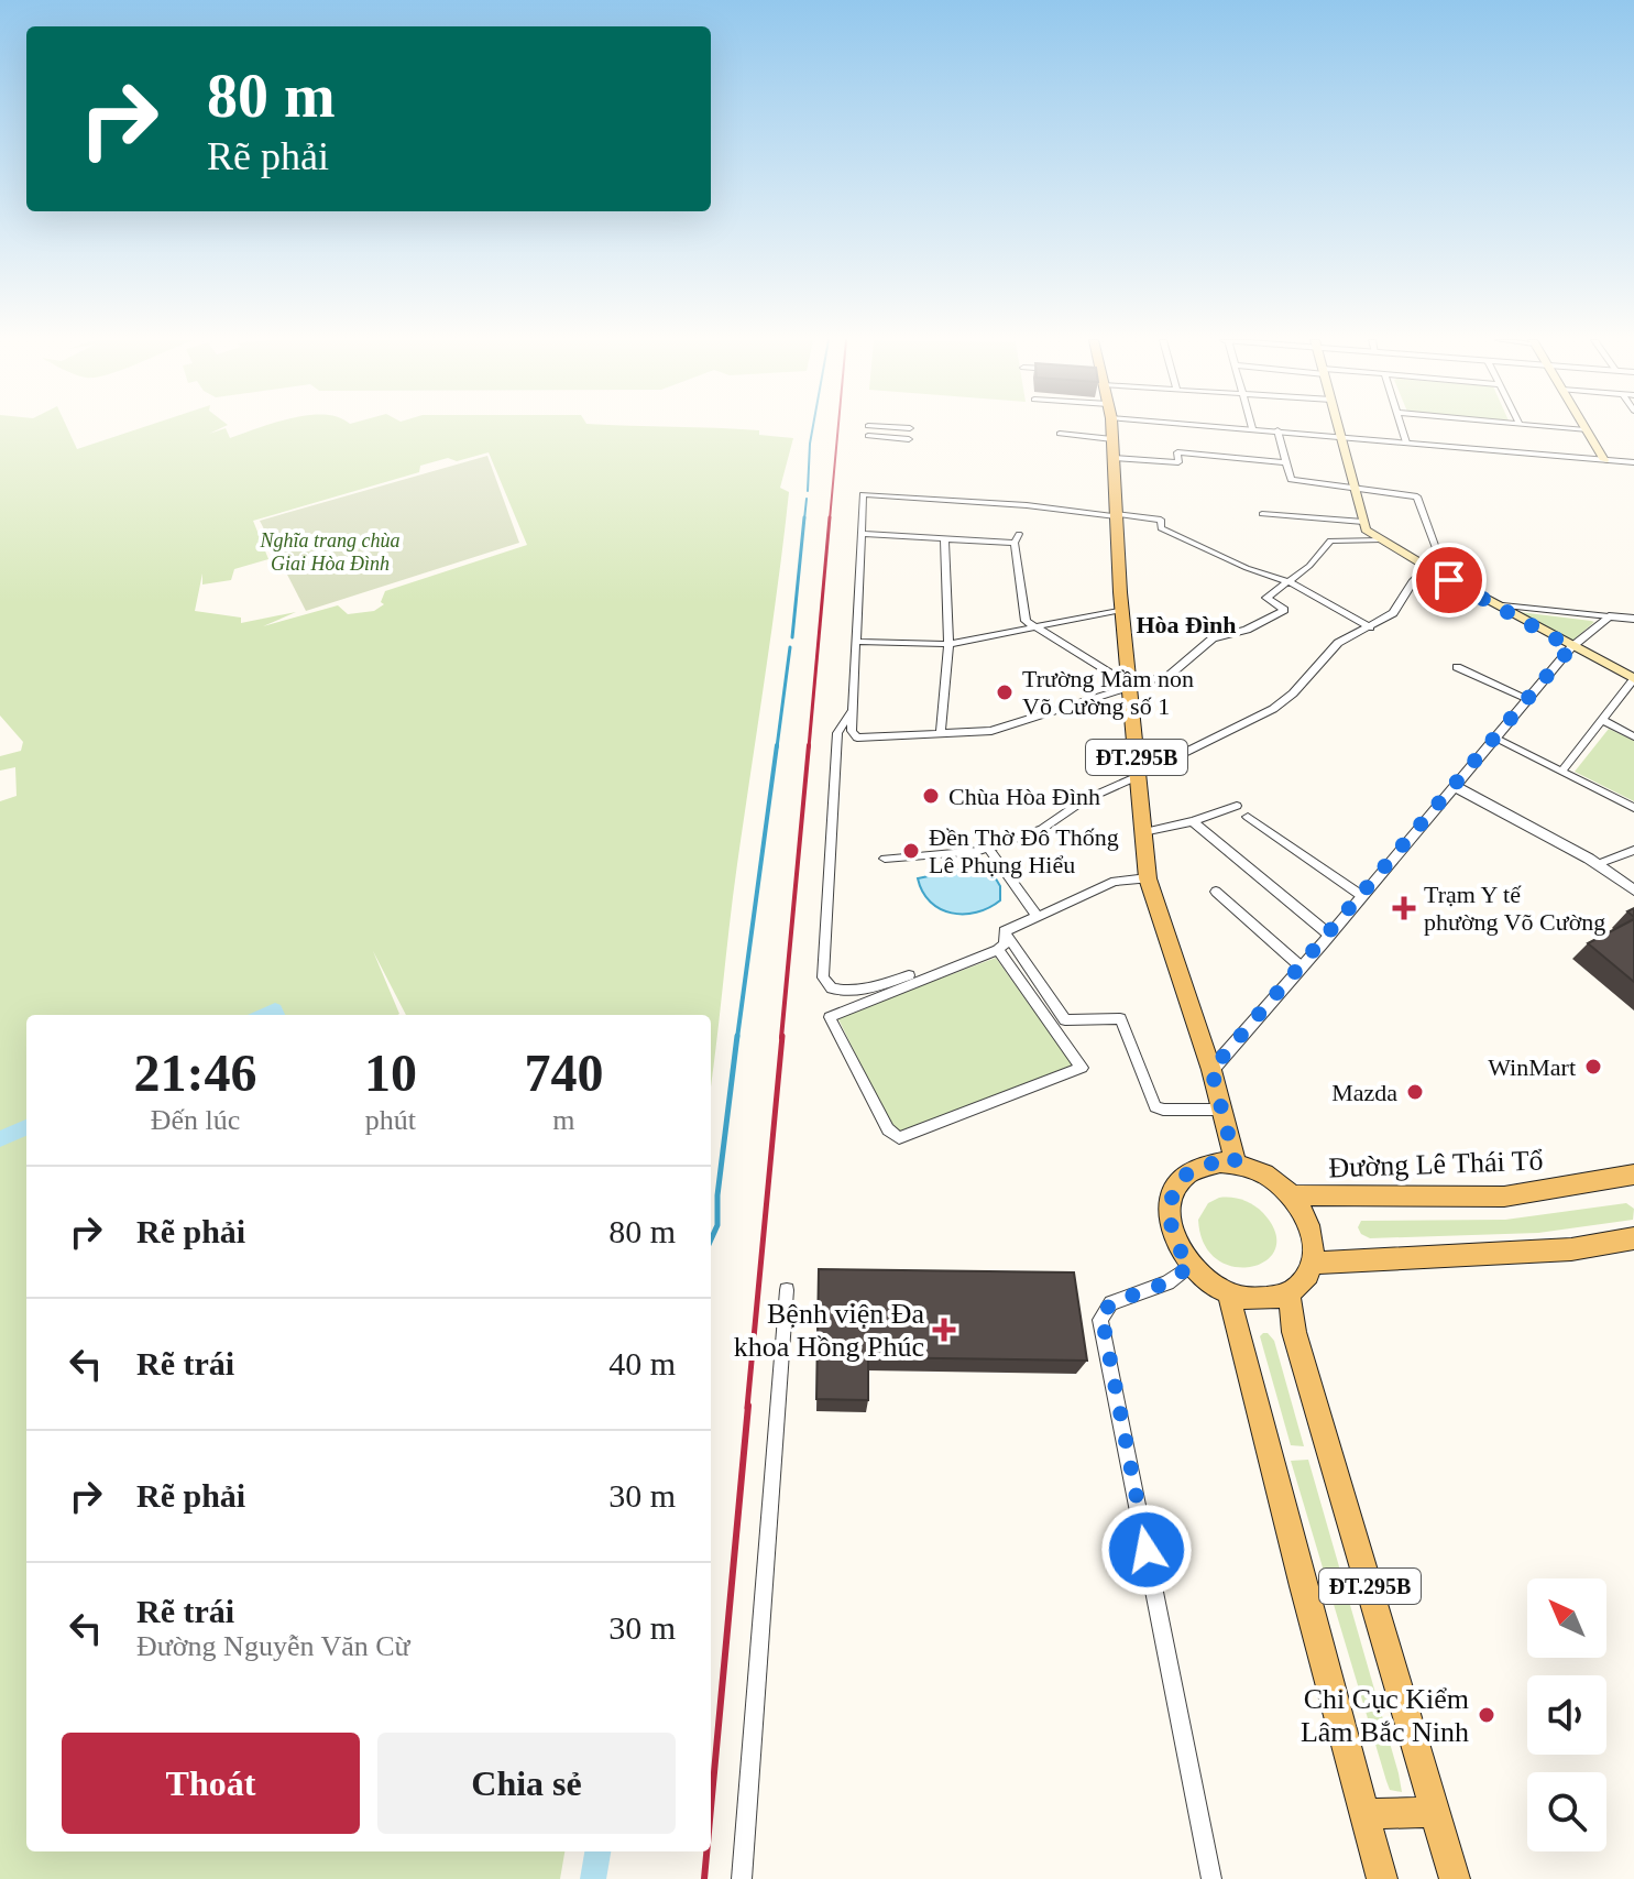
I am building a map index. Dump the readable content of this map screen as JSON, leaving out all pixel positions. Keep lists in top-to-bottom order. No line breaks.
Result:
{"streets":{"main road":["ĐT.295B","Đường Lê Thái Tổ"]},"crossings":[["ĐT.295B","Đường Lê Thái Tổ"]],"districts":["Hòa Đình"],"parks":["Nghĩa trang chùa Giai Hòa Đình"],"places":{"other":["Trường Mầm non Võ Cường số 1","Chùa Hòa Đình","Đền Thờ Đô Thống Lê Phụng Hiểu","WinMart","Mazda","Chi Cục Kiểm Lâm Bắc Ninh"],"health":["Trạm Y tế phường Võ Cường","Bệnh viện Đa khoa Hồng Phúc"]},"north":"top left","page":{"turn":["80 m","Rẽ phải"],"eta":["21:46","Đến lúc","10","phút","740","m"],"list":[{"name":"Rẽ phải","value":"80 m"},{"name":"Rẽ trái","value":"40 m"},{"name":"Rẽ phải","value":"30 m"},{"name":"Rẽ trái","note":"Đường Nguyễn Văn Cừ","value":"30 m"}],"buttons":["Thoát","Chia sẻ"]}}
